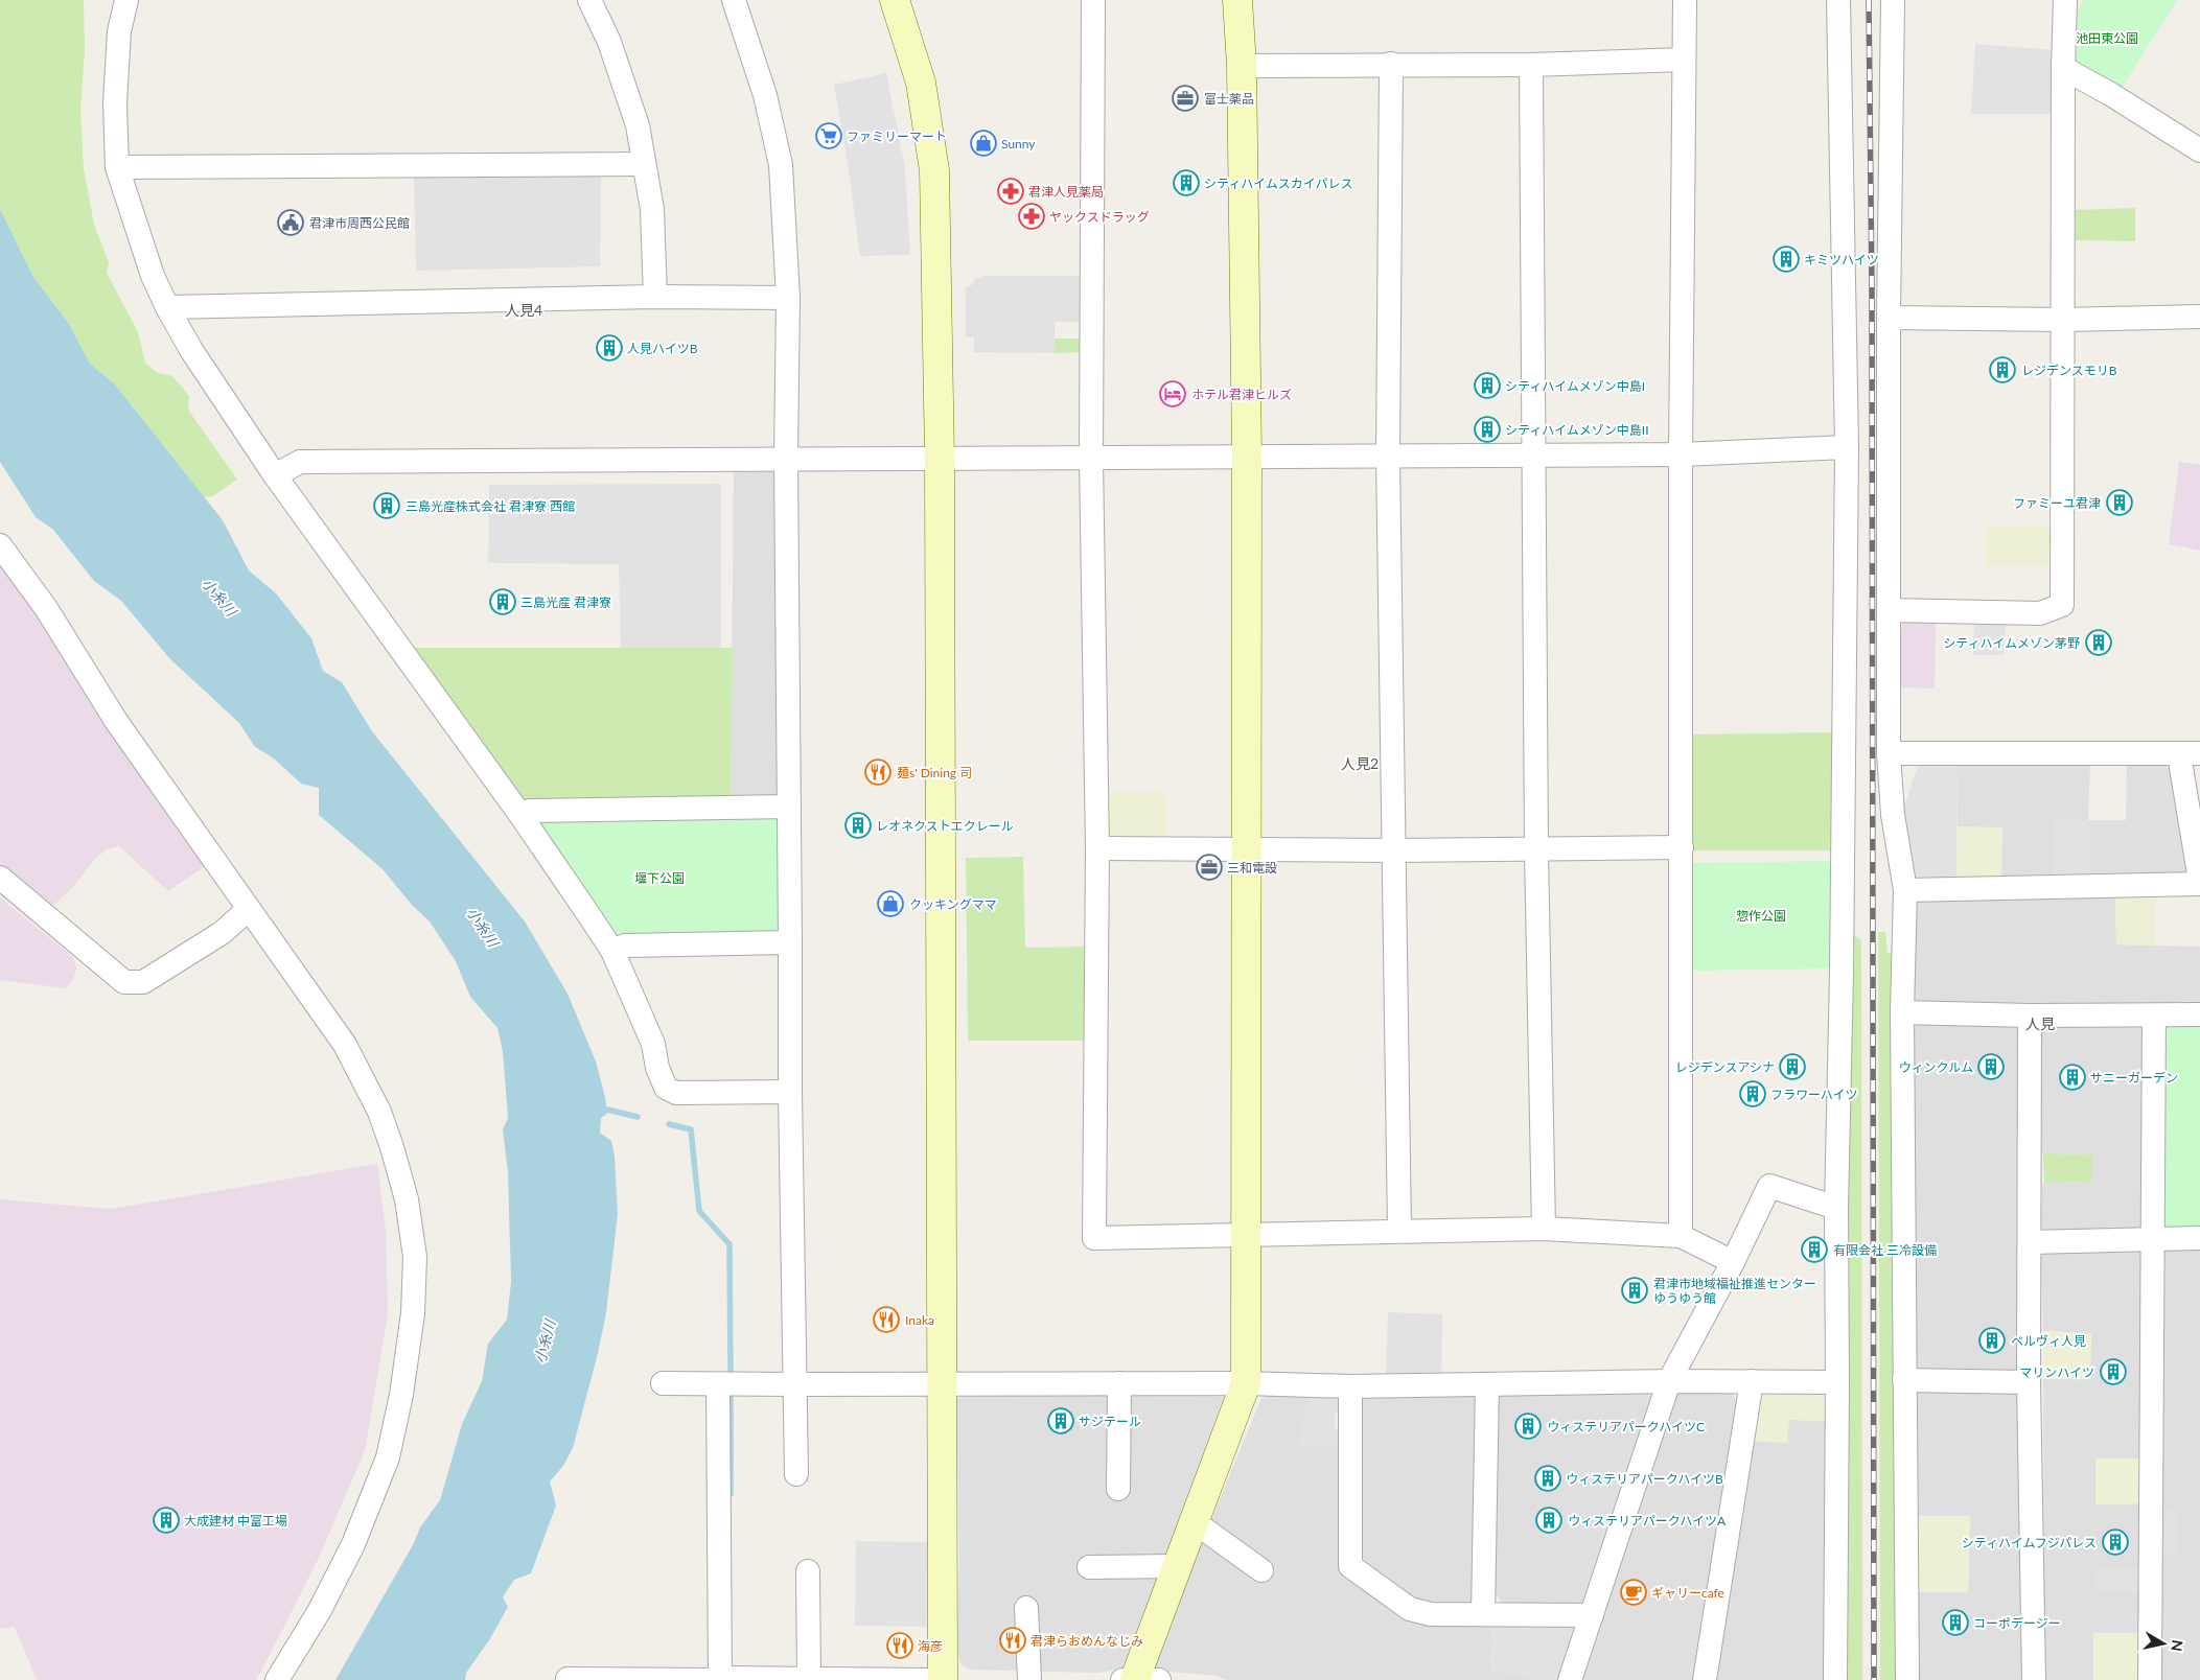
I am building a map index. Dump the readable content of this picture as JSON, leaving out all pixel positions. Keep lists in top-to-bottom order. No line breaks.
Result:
{"districts":["人見4","人見2","人見"],"water":["小糸川"],"parks":["池田東公園","堰下公園","惣作公園"],"places":{"office":["富士薬品","三和電設"],"supermarket":["ファミリーマート"],"shop":["Sunny","クッキングママ"],"building":["シティハイムスカイパレス","キミツハイツ","人見ハイツB","レジデンスモリB","シティハイムメゾン中島I","シティハイムメゾン中島II","ファミーユ君津","三島光産株式会社 君津寮 西館","三島光産 君津寮","シティハイムメゾン茅野","レオネクストエクレール","レジデンスアシナ","ウィンクルム","サニーガーデン","フラワーハイツ","有限会社 三冷設備","君津市地域福祉推進センター ゆうゆう館","ベルヴィ人見","マリンハイツ","サジテール","ウィステリアパークハイツC","ウィステリアパークハイツB","大成建材 中富工場","ウィステリアパークハイツA","シティハイムフジパレス","コーポデージー"],"pharmacy":["君津人見薬局","ヤックスドラッグ"],"public building":["君津市周西公民館"],"hotel":["ホテル君津ヒルズ"],"restaurant":["麺s' Dining 司","Inaka","君津らおめんなじみ","海彦"],"cafe":["ギャリーcafe"]},"north":"right"}
